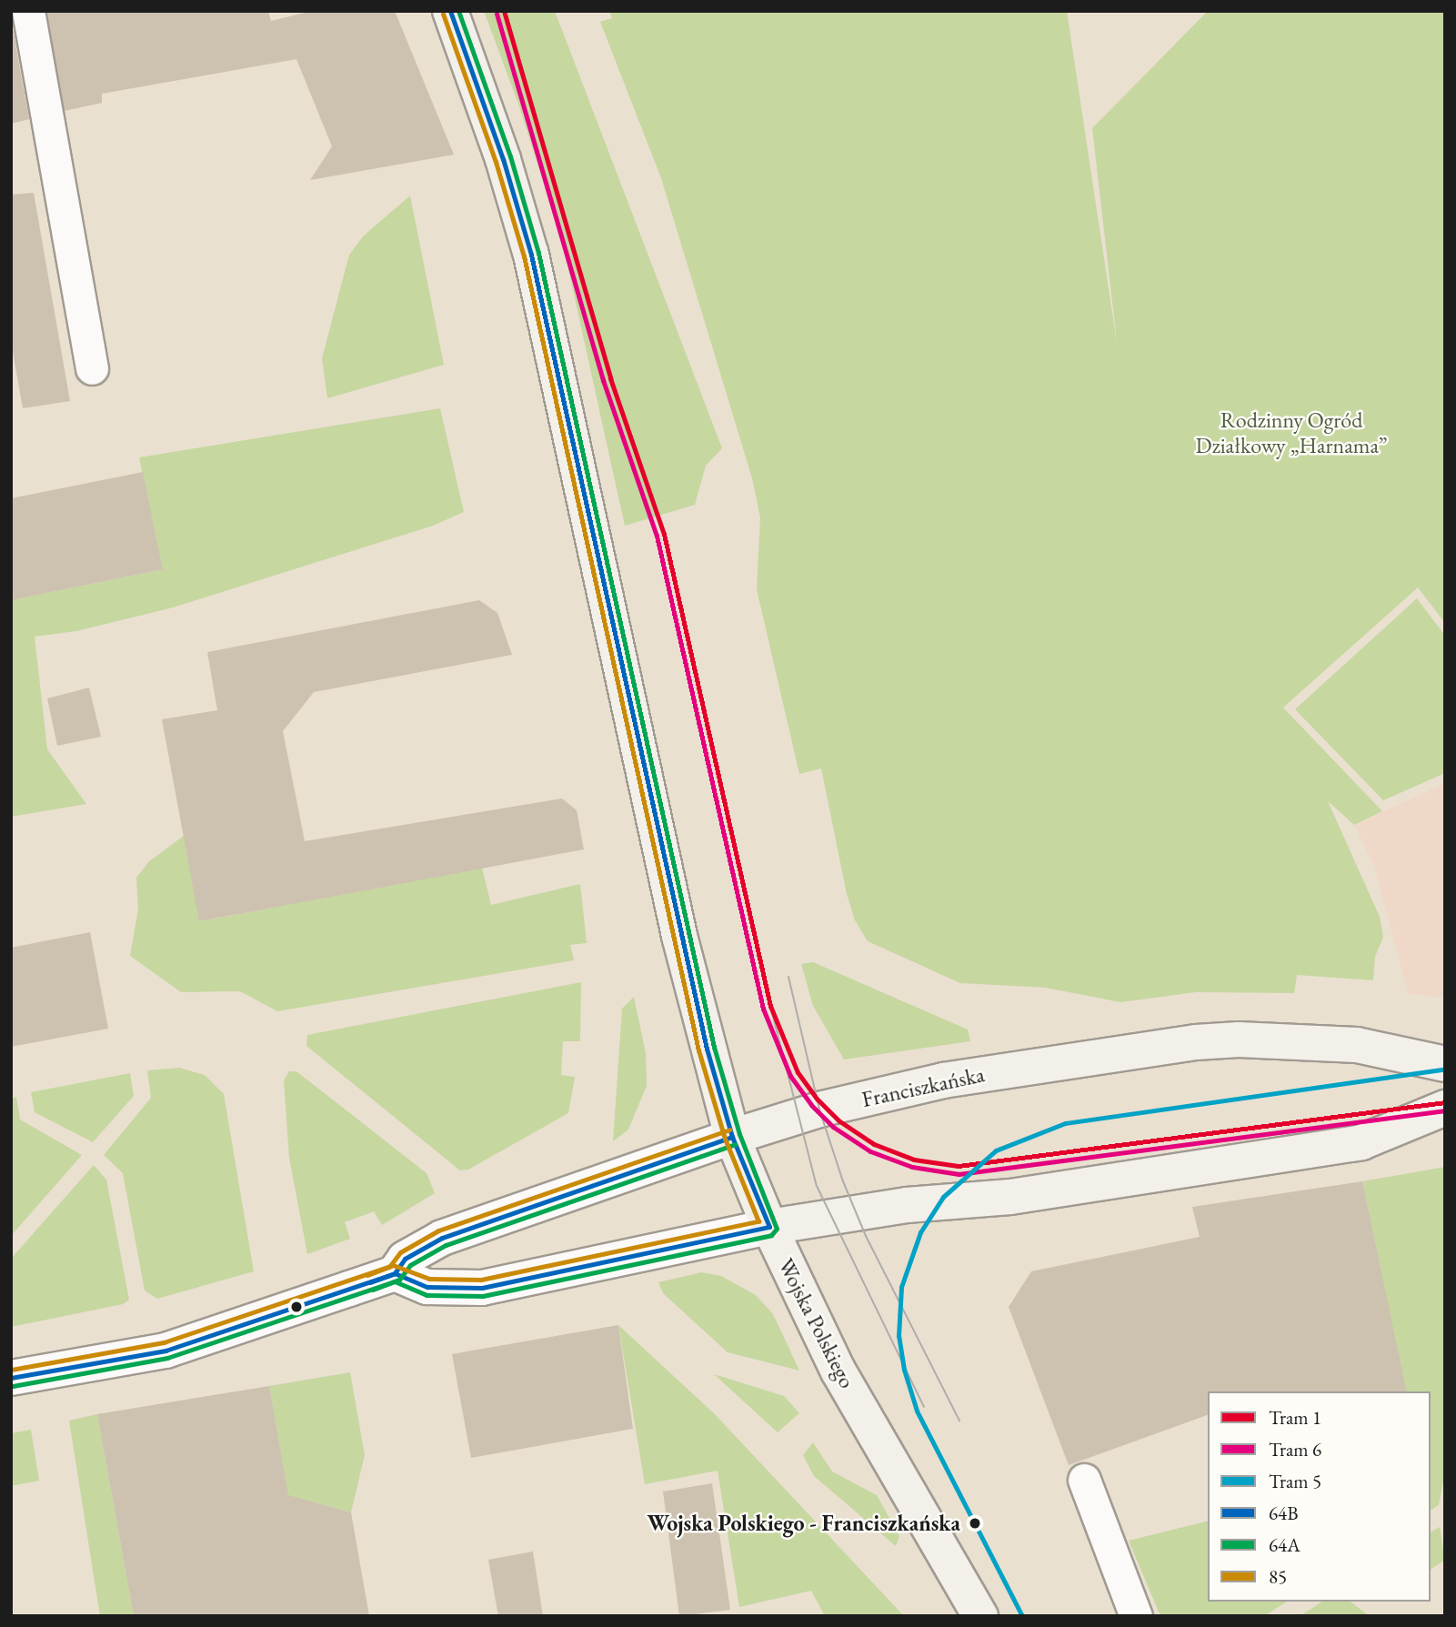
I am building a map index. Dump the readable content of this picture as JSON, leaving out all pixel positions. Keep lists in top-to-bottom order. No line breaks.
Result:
{"streets":{"main road":["Franciszkańska","Wojska Polskiego"]},"crossings":[["Franciszkańska","Wojska Polskiego"]],"parks":["Rodzinny Ogród Działkowy „Harnama”"],"places":["Wojska Polskiego - Franciszkańska"],"lines":["tram line 1","transit line 64B","transit line 64A","tram line 6","transit line 85","tram line 5"],"legend":["Tram 1","Tram 6","Tram 5","64B","64A","85"]}
